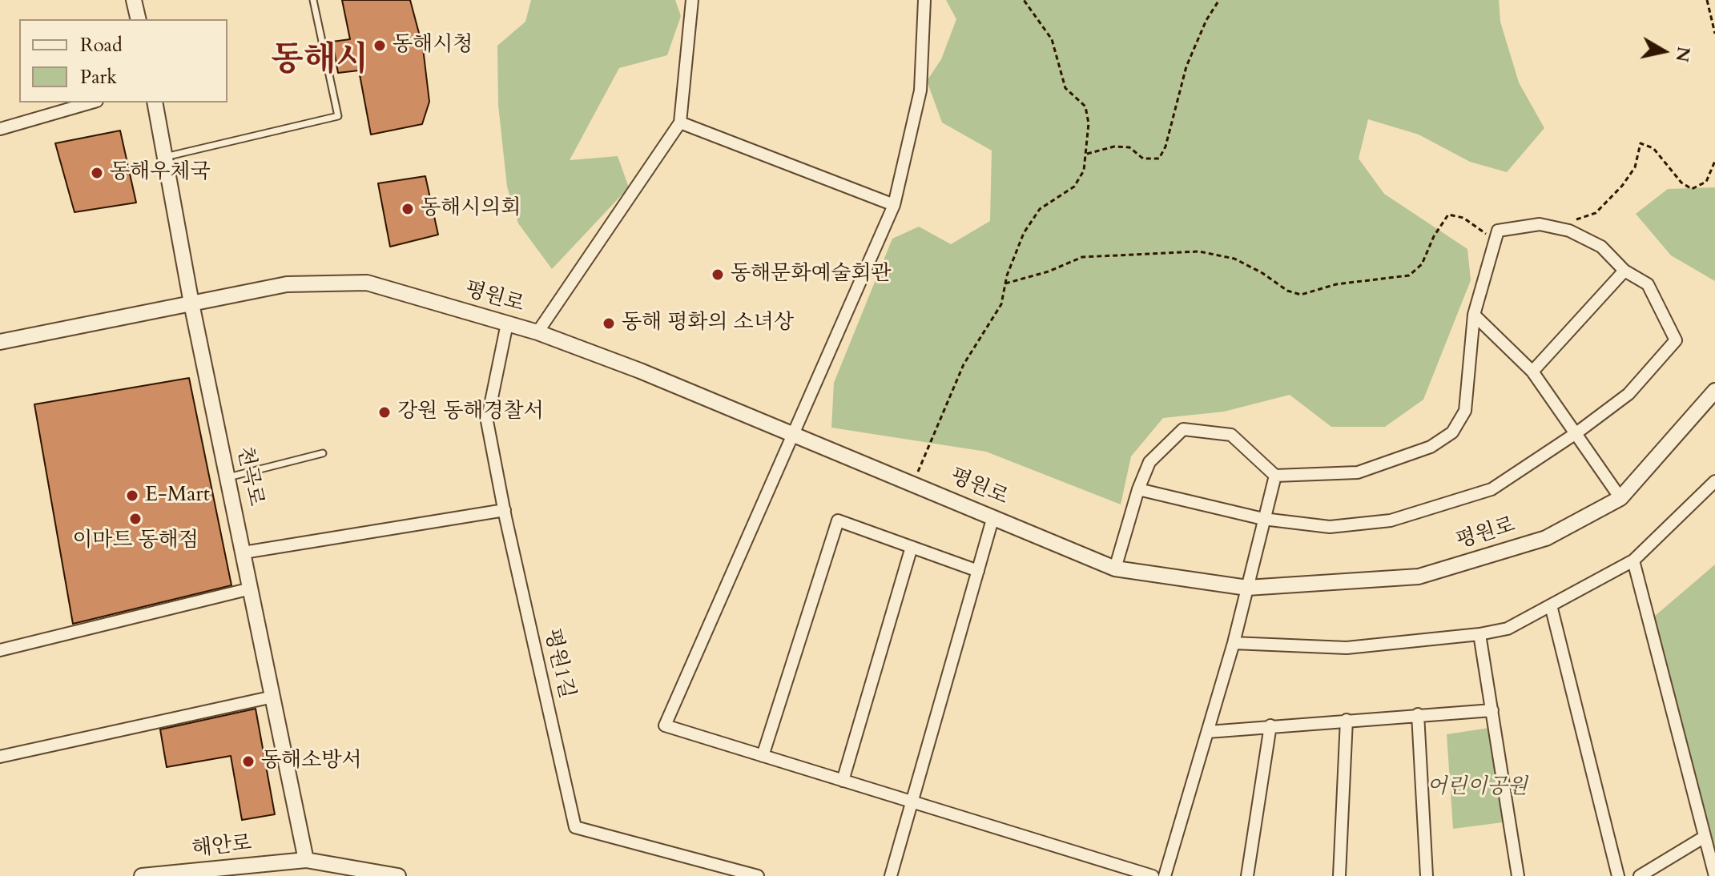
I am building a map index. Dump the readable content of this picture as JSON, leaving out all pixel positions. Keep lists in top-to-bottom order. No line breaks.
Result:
{"streets":{"street":["평원로","천곡로","평원1길","해안로"]},"crossings":[["평원로","천곡로"],["평원로","평원1길"],["천곡로","해안로"]],"districts":["동해시"],"parks":["어린이공원"],"places":["동해시청","동해우체국","동해시의회","동해문화예술회관","동해 평화의 소녀상","강원 동해경찰서","E-Mart","이마트 동해점","동해소방서"],"legend":["Road","Park"],"north":"right"}
